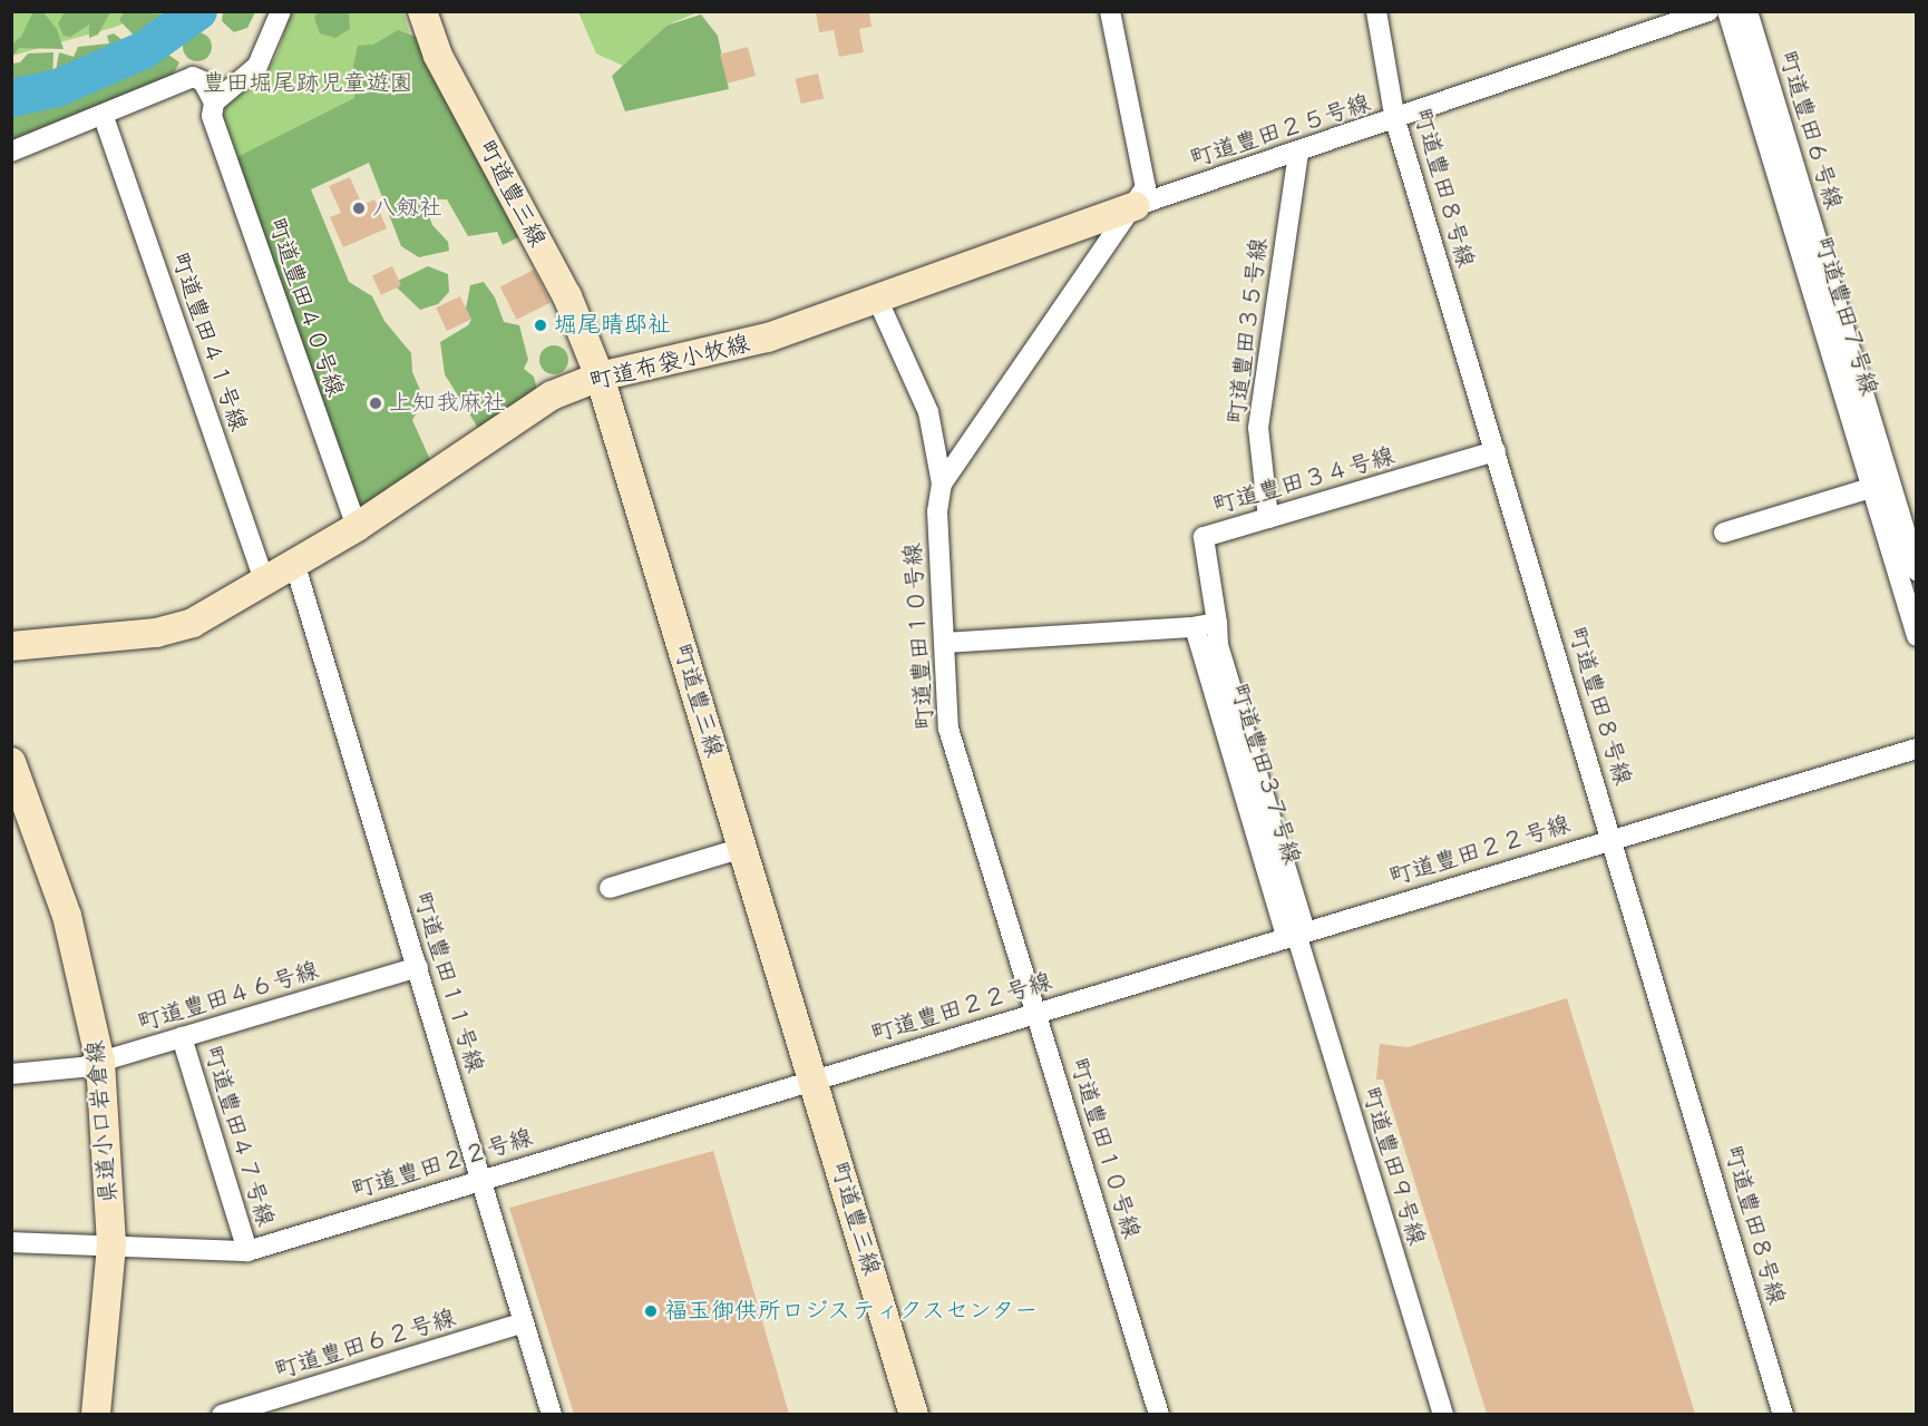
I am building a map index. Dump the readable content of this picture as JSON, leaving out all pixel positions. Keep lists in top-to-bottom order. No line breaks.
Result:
{"streets":{"street":["町道豊田６号線","町道豊田２５号線","町道豊田８号線","町道豊三線","町道豊田４０号線","町道豊田７号線","町道豊田３５号線","町道豊田４１号線","町道布袋小牧線","町道豊田３４号線","町道豊田１０号線","町道豊田３７号線","町道豊田２２号線","町道豊田１１号線","町道豊田４６号線","県道小口岩倉線","町道豊田４７号線","町道豊田９号線","町道豊田６２号線"]},"crossings":[["町道豊田２５号線","町道豊田８号線"],["町道豊田２５号線","町道豊田３５号線"],["町道豊田２５号線","町道布袋小牧線"],["町道豊田２５号線","町道豊田１０号線"],["町道豊田８号線","町道豊田３４号線"],["町道豊田８号線","町道豊田２２号線"],["町道豊三線","町道布袋小牧線"],["町道豊三線","町道豊田２２号線"],["町道豊田４０号線","町道布袋小牧線"],["町道豊田３５号線","町道豊田３４号線"],["町道豊田４１号線","町道布袋小牧線"],["町道布袋小牧線","町道豊田１０号線"],["町道布袋小牧線","町道豊田１１号線"],["町道豊田３４号線","町道豊田９号線"],["町道豊田１０号線","町道豊田２２号線"],["町道豊田３７号線","町道豊田２２号線"],["町道豊田３７号線","町道豊田９号線"],["町道豊田２２号線","町道豊田１１号線"],["町道豊田２２号線","県道小口岩倉線"],["町道豊田２２号線","町道豊田４７号線"],["町道豊田２２号線","町道豊田９号線"],["町道豊田１１号線","町道豊田４６号線"],["町道豊田１１号線","町道豊田６２号線"],["町道豊田４６号線","県道小口岩倉線"],["町道豊田４６号線","町道豊田４７号線"]],"parks":["豊田堀尾跡児童遊園"],"places":["八剱社","堀尾晴邸祉","上知我麻社","福玉御供所ロジスティクスセンター"]}
